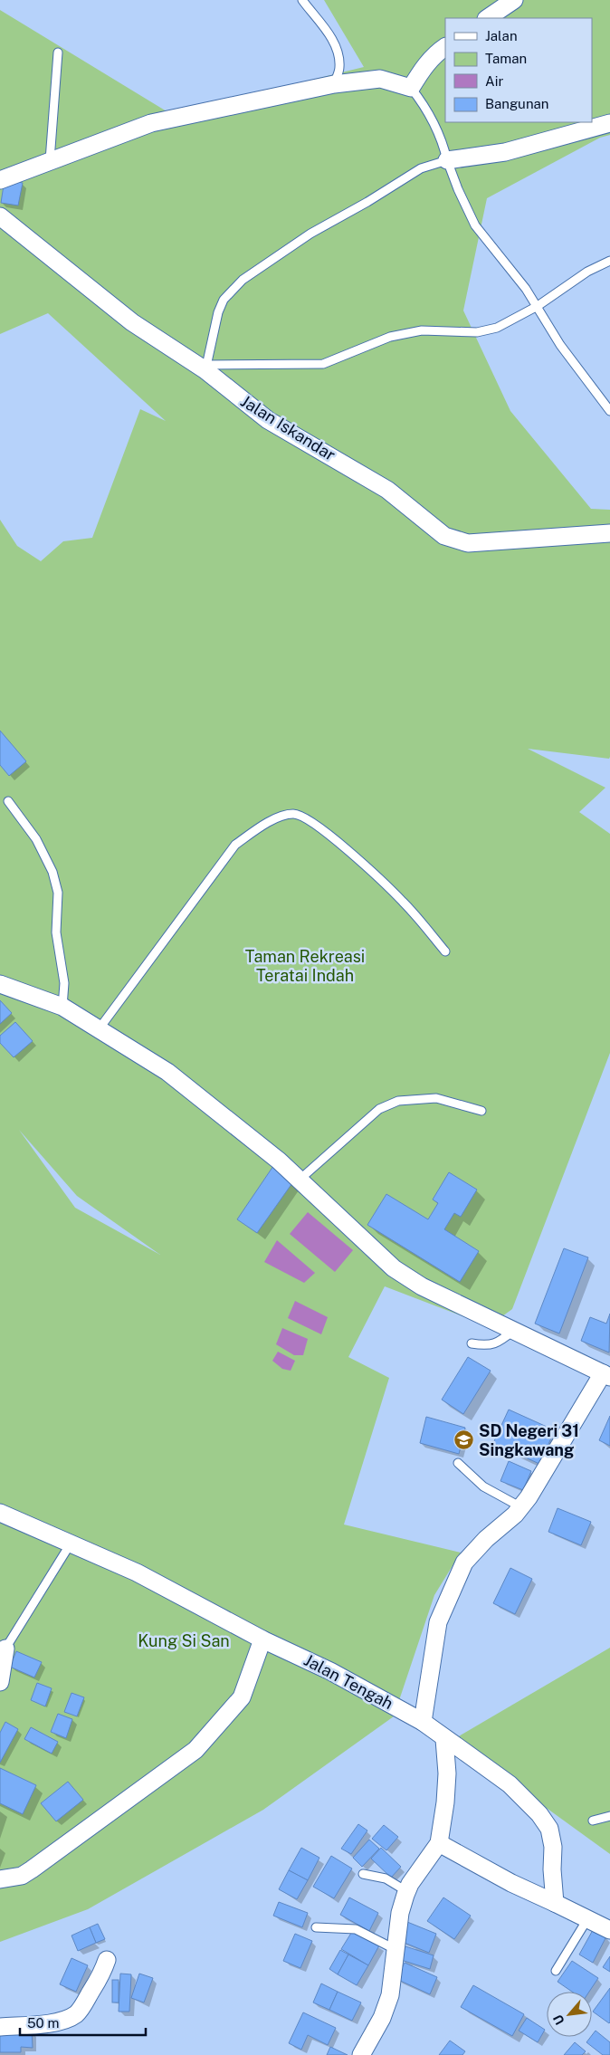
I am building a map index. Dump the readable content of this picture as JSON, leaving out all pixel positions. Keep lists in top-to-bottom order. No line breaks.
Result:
{"streets":{"street":["Jalan Iskandar","Jalan Tengah"]},"parks":["Taman Rekreasi Teratai Indah","Kung Si San"],"places":{"school or university":["SD Negeri 31 Singkawang"]},"legend":["Jalan","Taman","Air","Bangunan"],"scale_bar":"50 m","north":"bottom left"}
